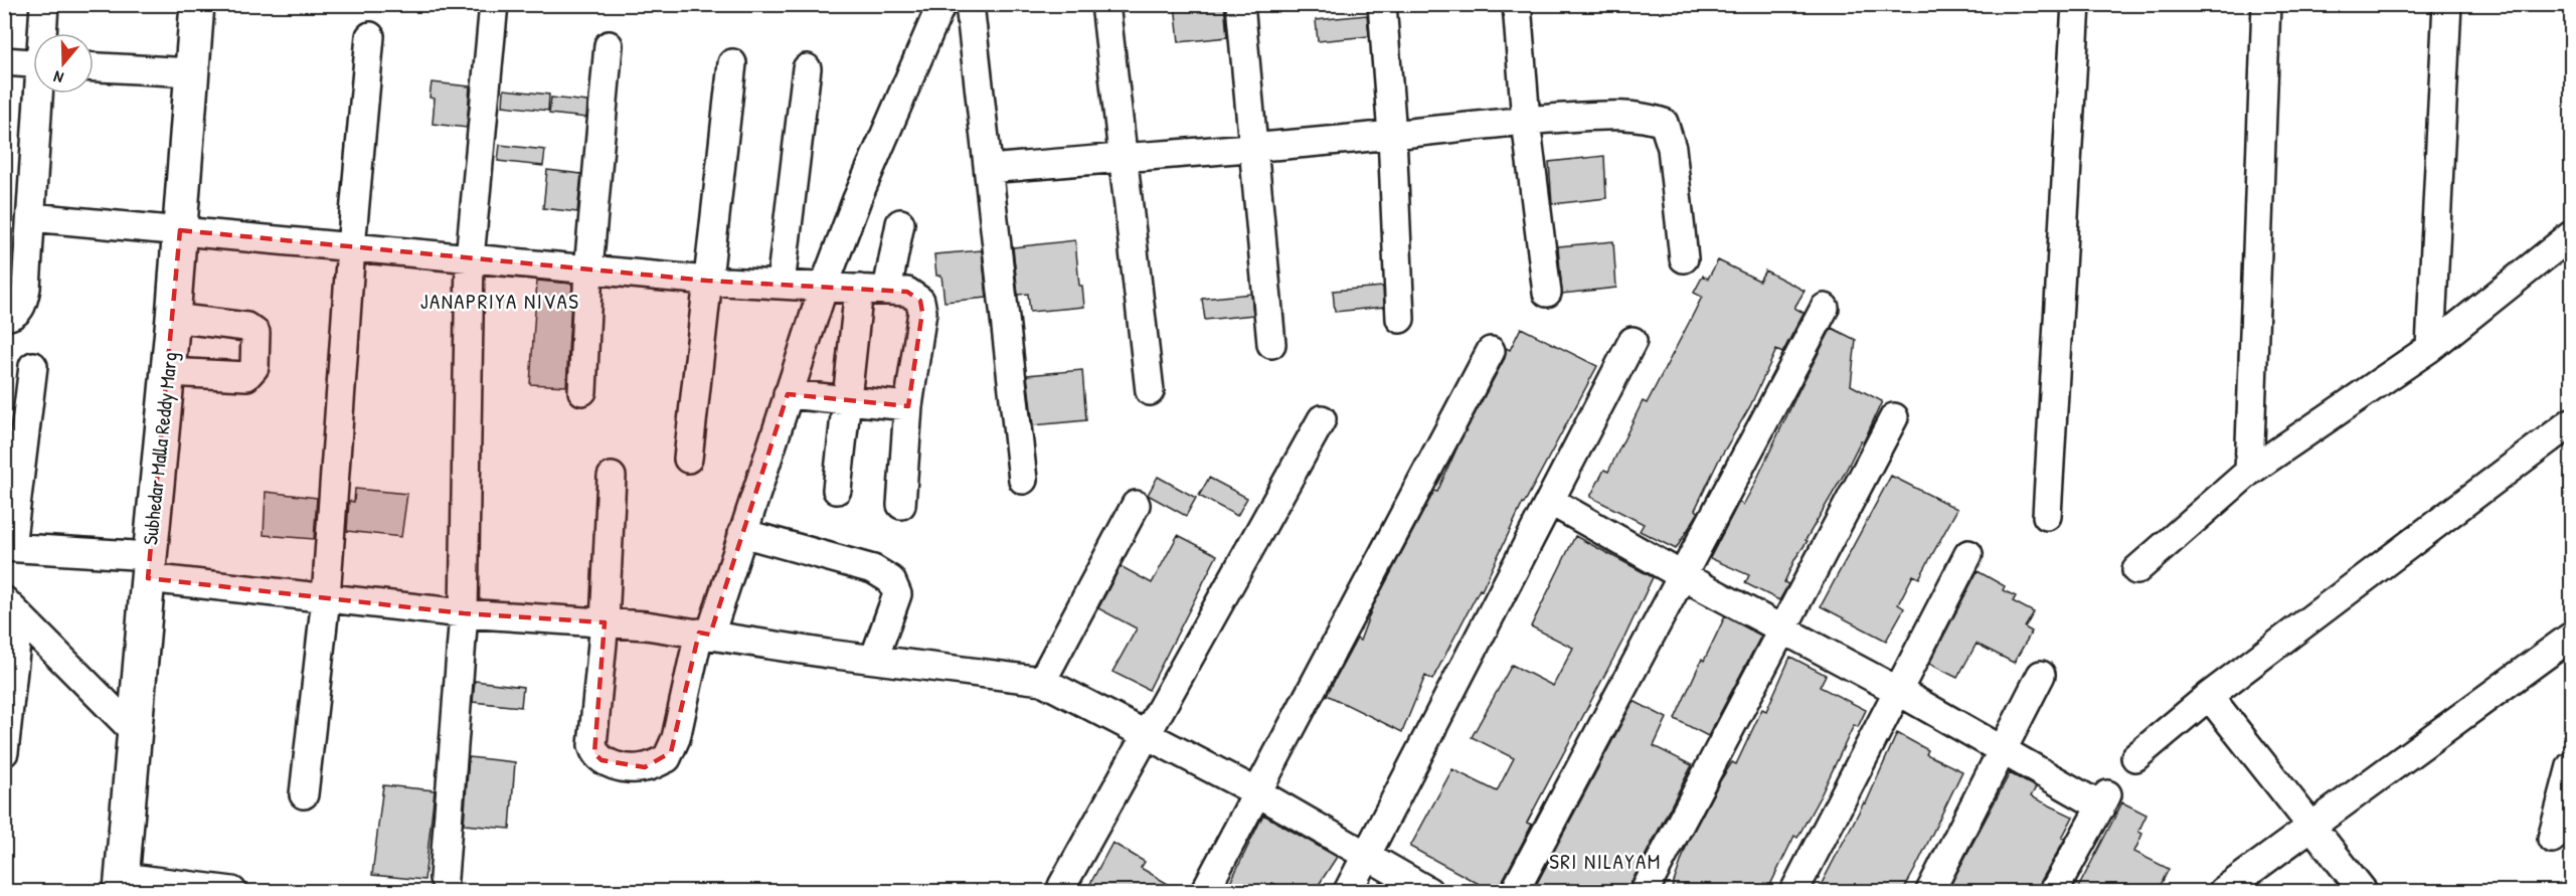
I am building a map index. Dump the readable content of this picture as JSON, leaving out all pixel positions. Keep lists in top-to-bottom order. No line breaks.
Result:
{"streets":{"main road":["Subhedar Malla Reddy Marg"]},"districts":["JANAPRIYA NIVAS","SRI NILAYAM"],"north":"bottom"}
